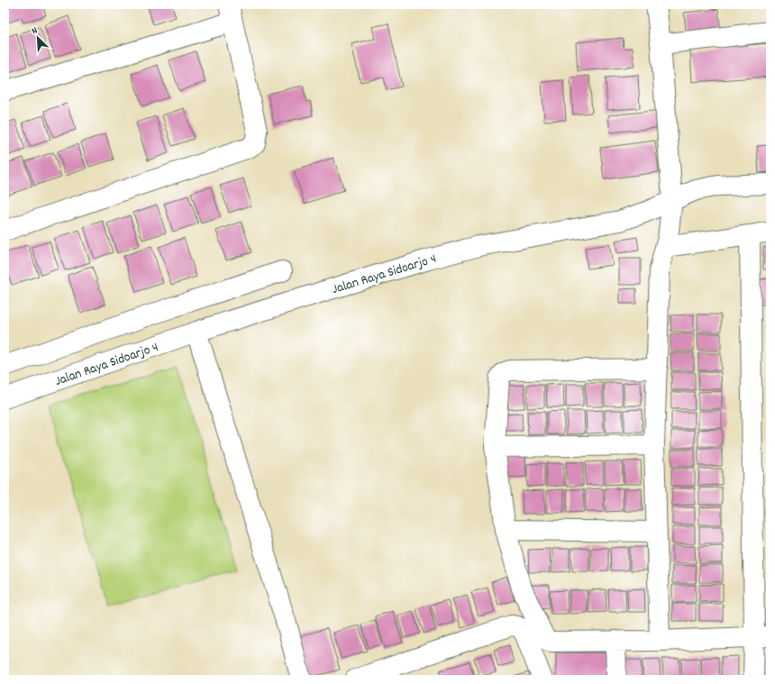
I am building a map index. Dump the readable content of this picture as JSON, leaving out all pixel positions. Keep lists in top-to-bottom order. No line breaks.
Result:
{"streets":{"street":["Jalan Raya Sidoarjo 4"]},"north":"top left"}
